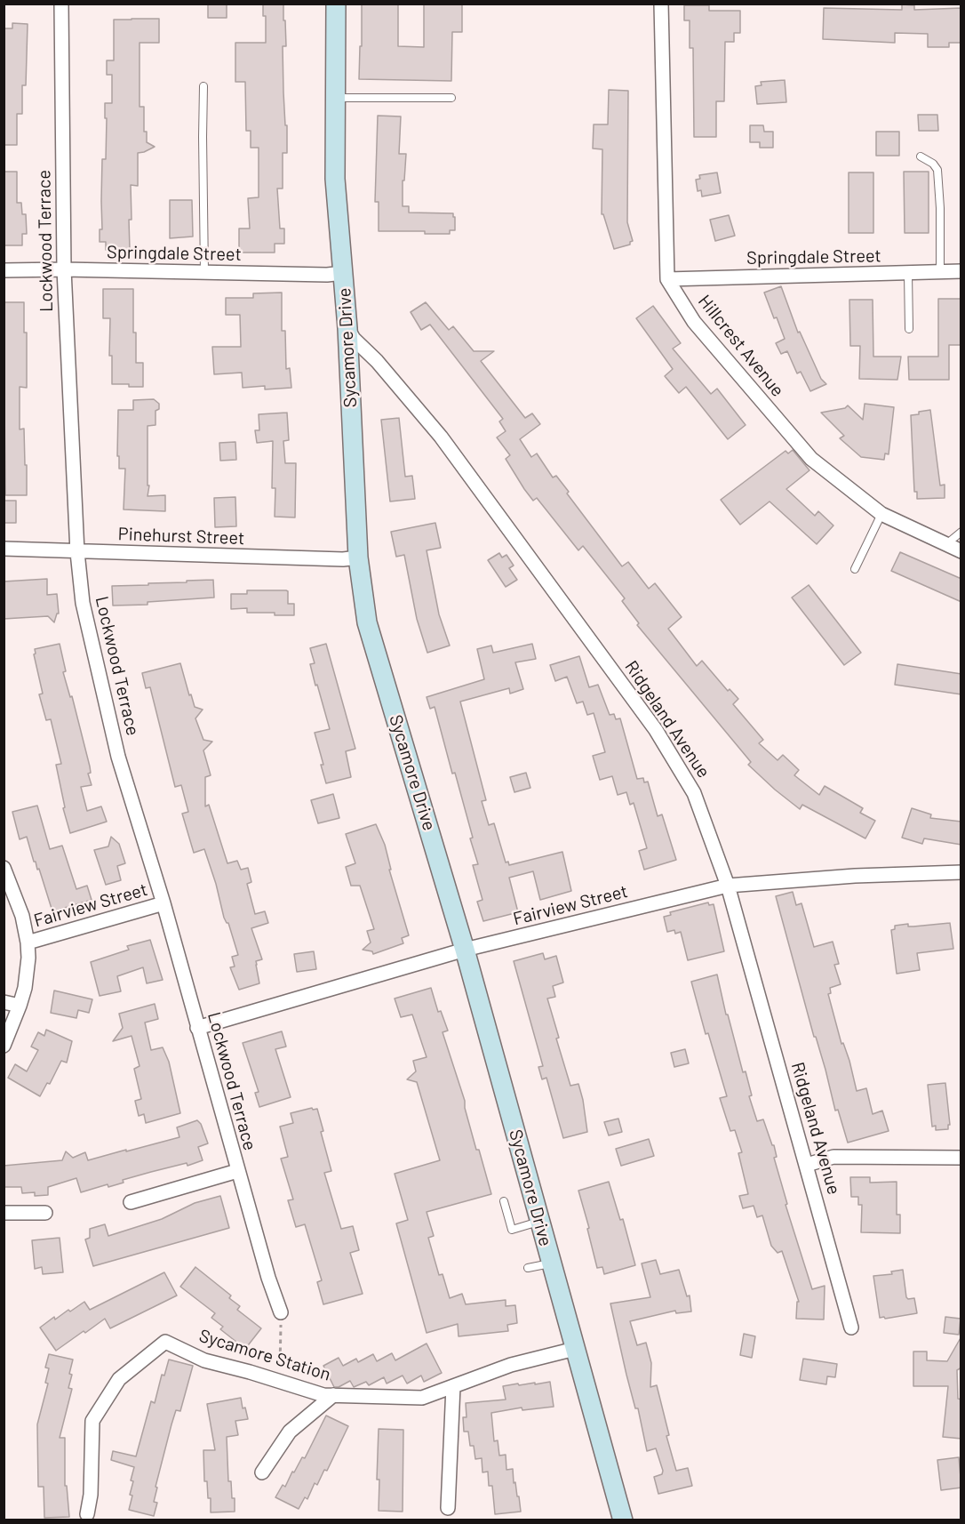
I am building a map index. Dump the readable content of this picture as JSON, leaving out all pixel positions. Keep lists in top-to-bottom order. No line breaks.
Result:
{"streets":{"street":["Lockwood Terrace","Springdale Street","Hillcrest Avenue","Sycamore Drive","Pinehurst Street","Ridgeland Avenue","Fairview Street","Sycamore Station"]},"crossings":[["Lockwood Terrace","Springdale Street"],["Lockwood Terrace","Pinehurst Street"],["Lockwood Terrace","Fairview Street"],["Springdale Street","Hillcrest Avenue"],["Springdale Street","Sycamore Drive"],["Sycamore Drive","Pinehurst Street"],["Sycamore Drive","Ridgeland Avenue"],["Sycamore Drive","Fairview Street"],["Sycamore Drive","Sycamore Station"],["Ridgeland Avenue","Fairview Street"]]}
